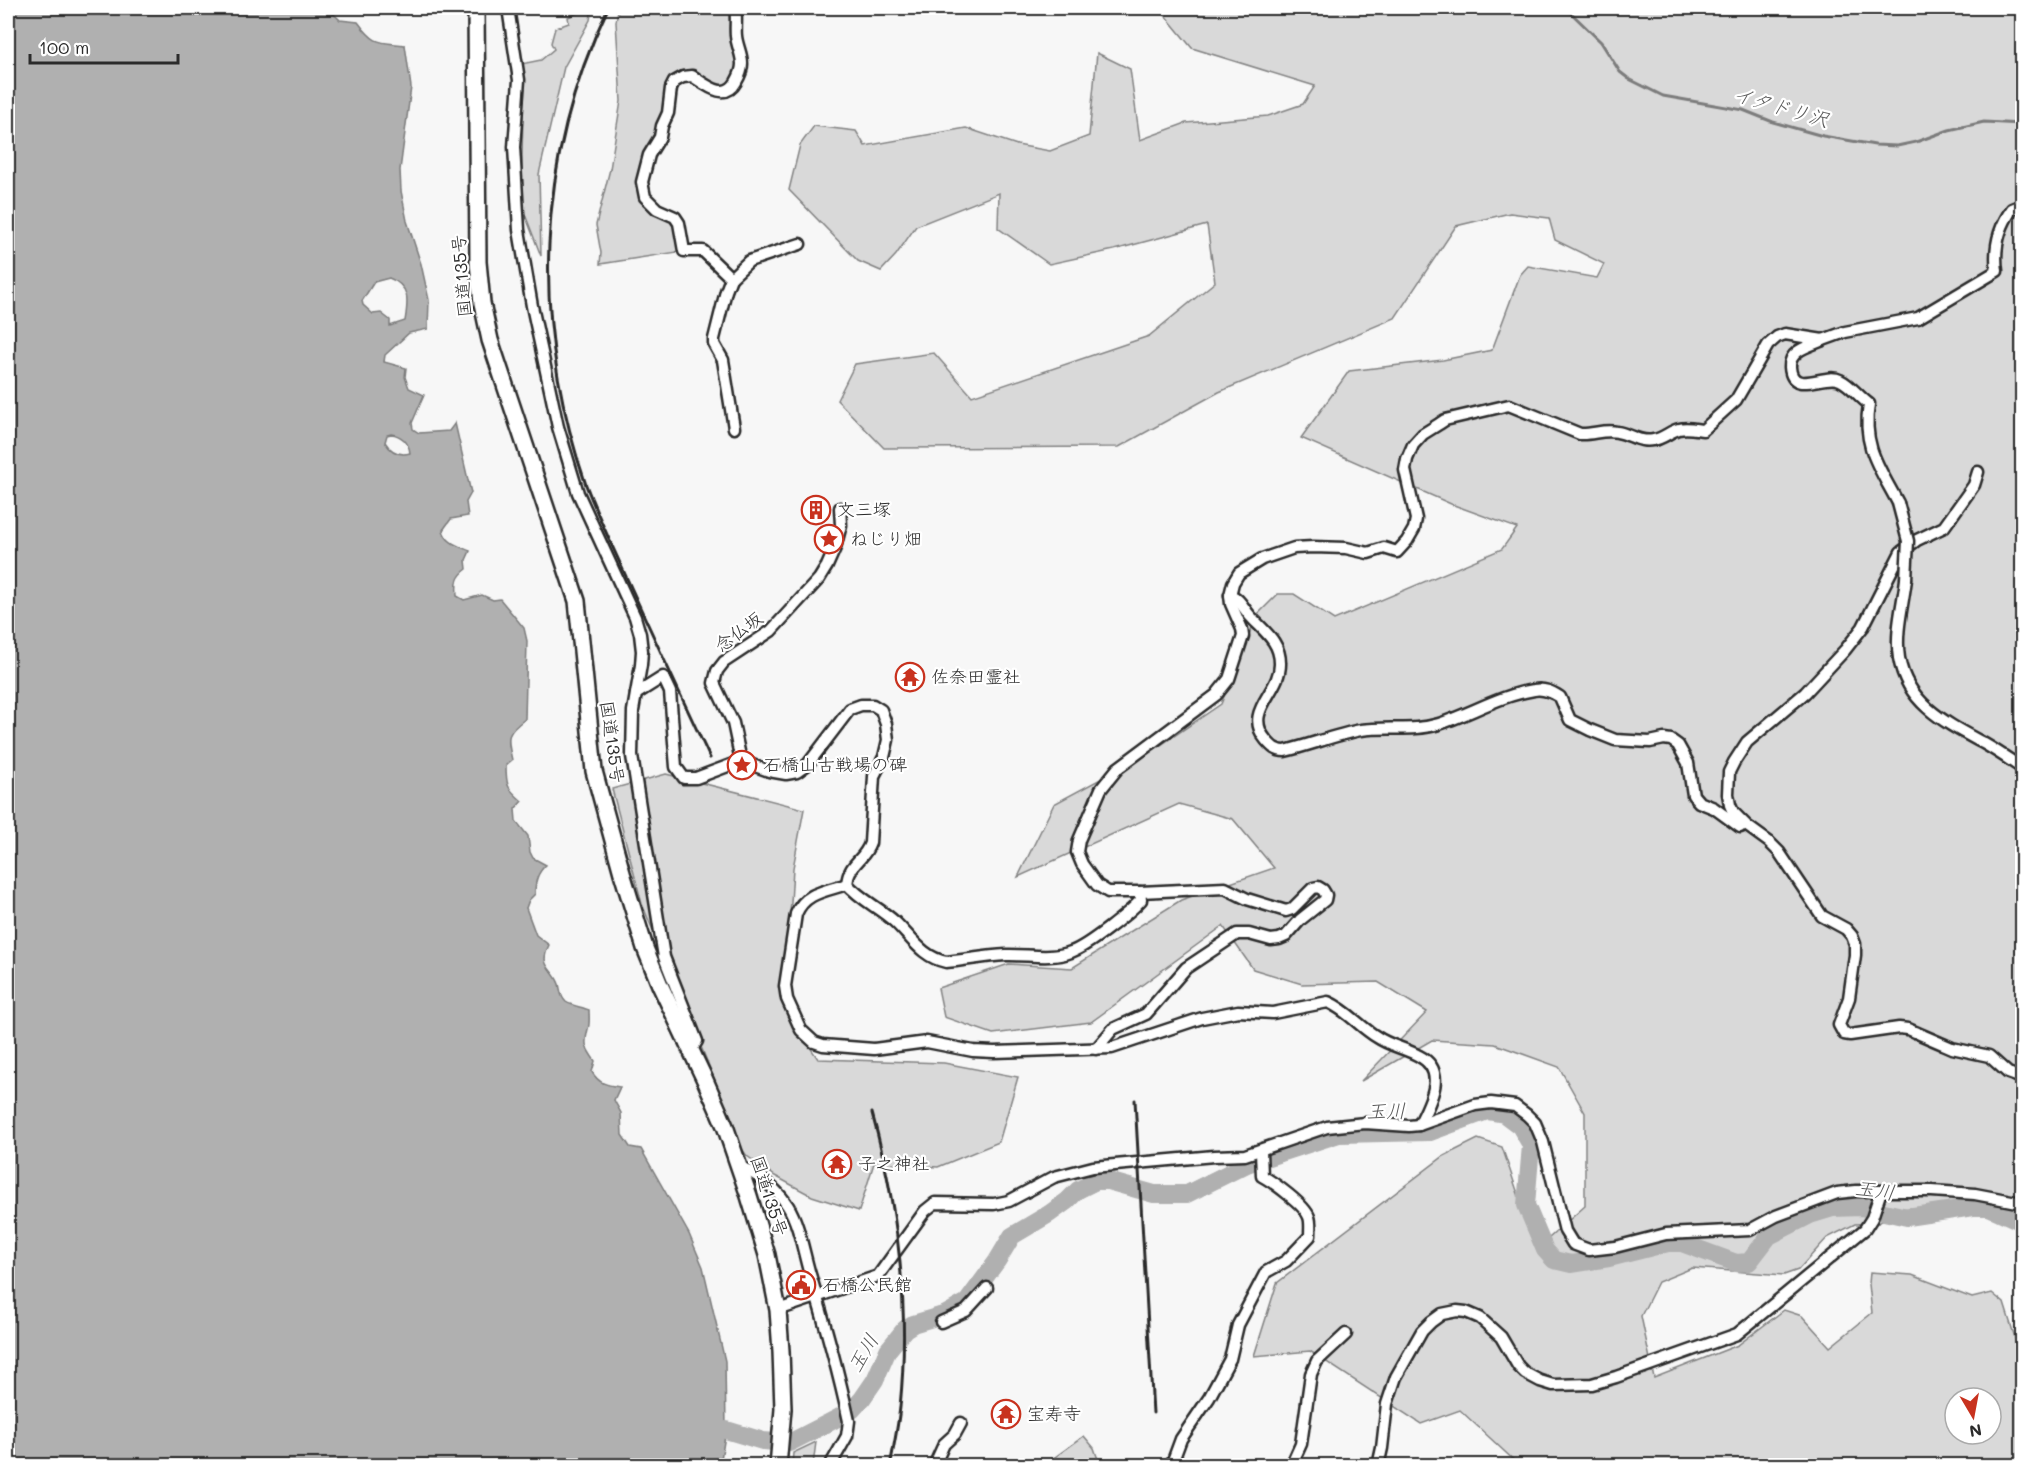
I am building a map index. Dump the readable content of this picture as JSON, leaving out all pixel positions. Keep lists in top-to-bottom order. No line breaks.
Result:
{"streets":{"highway":["国道135号"],"street":["念仏坂"]},"water":["イタドリ沢","玉川"],"places":{"building":["文三塚"],"place":["ねじり畑","石橋山古戦場の碑"],"temple":["佐奈田霊社","子之神社","宝寿寺"],"public building":["石橋公民館"]},"scale_bar":"100 m","north":"bottom"}
